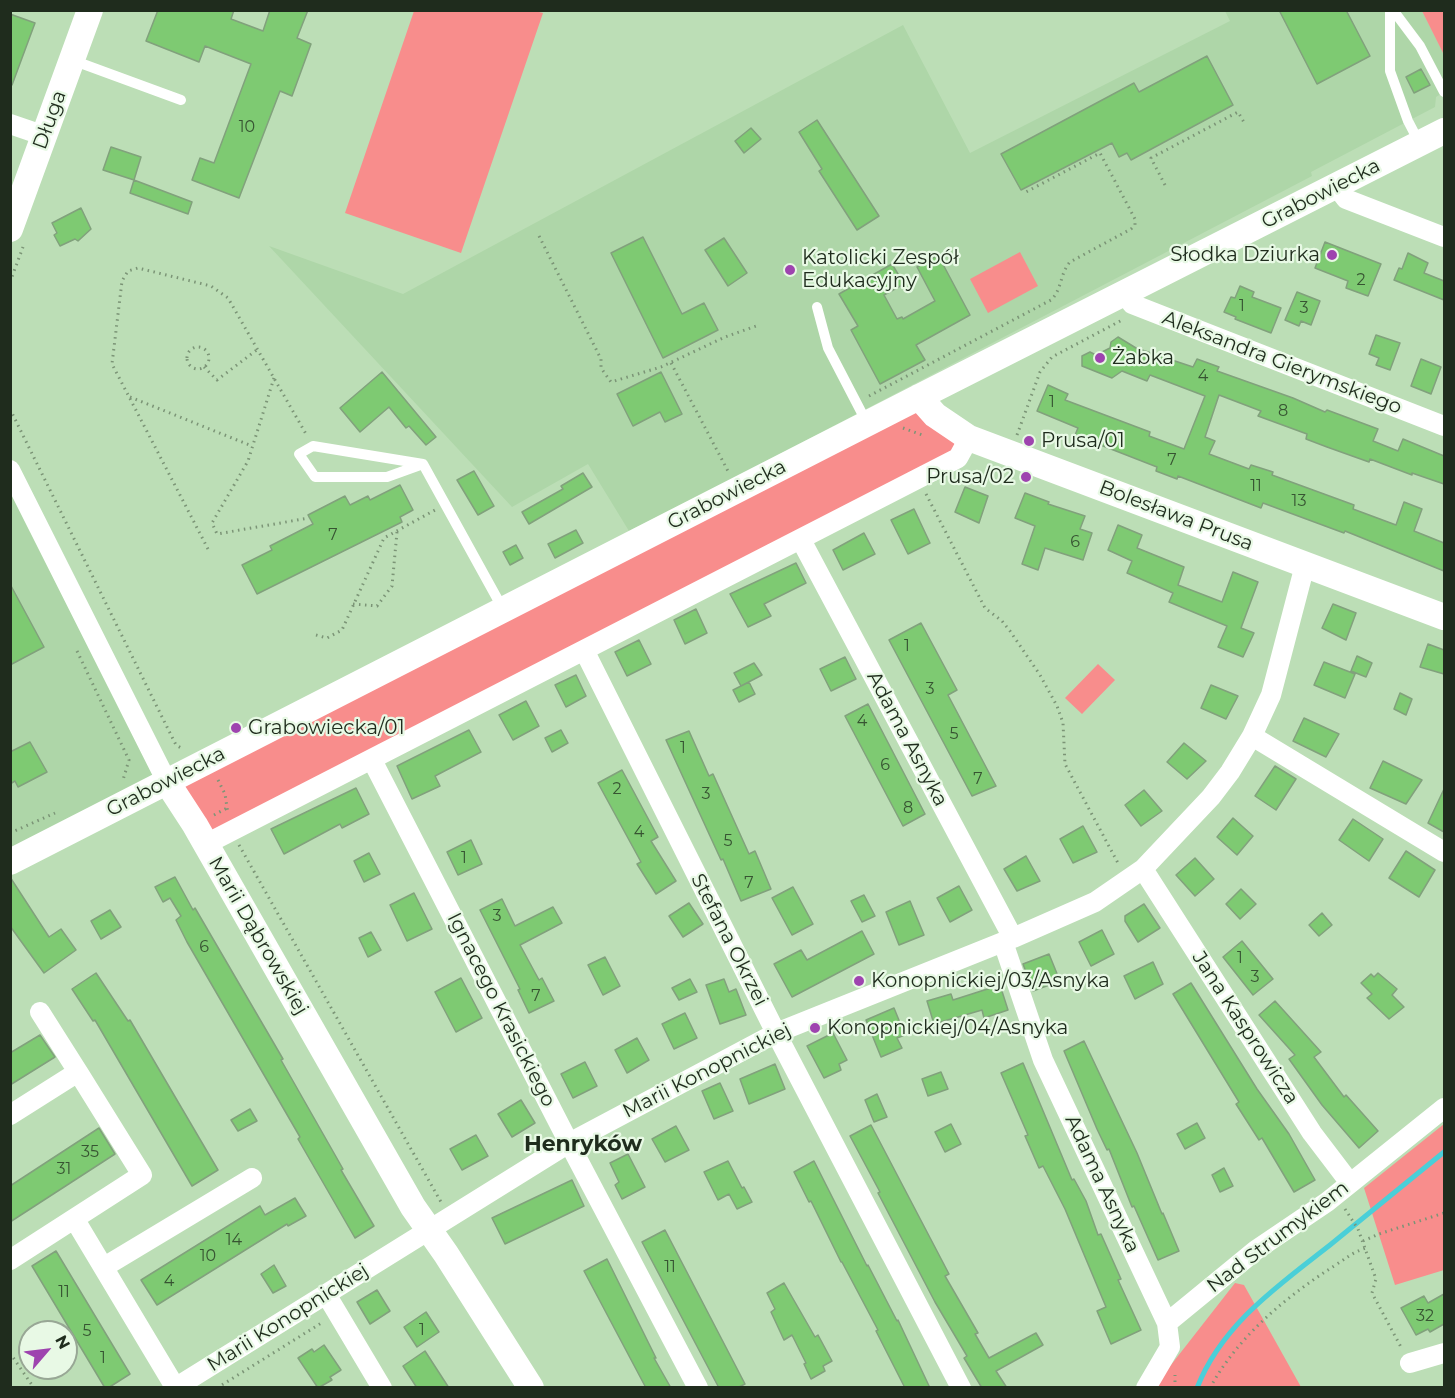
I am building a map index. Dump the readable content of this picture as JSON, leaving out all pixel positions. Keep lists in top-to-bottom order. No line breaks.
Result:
{"streets":{"street":["Długa","Grabowiecka","Aleksandra Gierymskiego","Bolesława Prusa","Adama Asnyka","Marii Dąbrowskiej","Stefana Okrzei","Ignacego Krasickiego","Jana Kasprowicza","Marii Konopnickiej","Nad Strumykiem"]},"crossings":[["Grabowiecka","Aleksandra Gierymskiego"],["Grabowiecka","Bolesława Prusa"],["Grabowiecka","Marii Dąbrowskiej"],["Bolesława Prusa","Marii Konopnickiej"],["Adama Asnyka","Marii Konopnickiej"],["Adama Asnyka","Nad Strumykiem"],["Marii Dąbrowskiej","Marii Konopnickiej"],["Stefana Okrzei","Marii Konopnickiej"],["Ignacego Krasickiego","Marii Konopnickiej"],["Jana Kasprowicza","Marii Konopnickiej"],["Jana Kasprowicza","Nad Strumykiem"]],"districts":["Henryków"],"places":["Słodka Dziurka","Katolicki Zespół Edukacyjny","Żabka","Prusa/01","Prusa/02","Grabowiecka/01","Konopnickiej/03/Asnyka","Konopnickiej/04/Asnyka"],"house_numbers":["10","2","1","3","4","1","8","7","11","13","7","6","1","3","4","5","1","6","7","2","3","8","4","5","1","7","3","6","1","3","7","35","31","14","10","11","4","11","32","1","5","1"],"north":"top right"}
